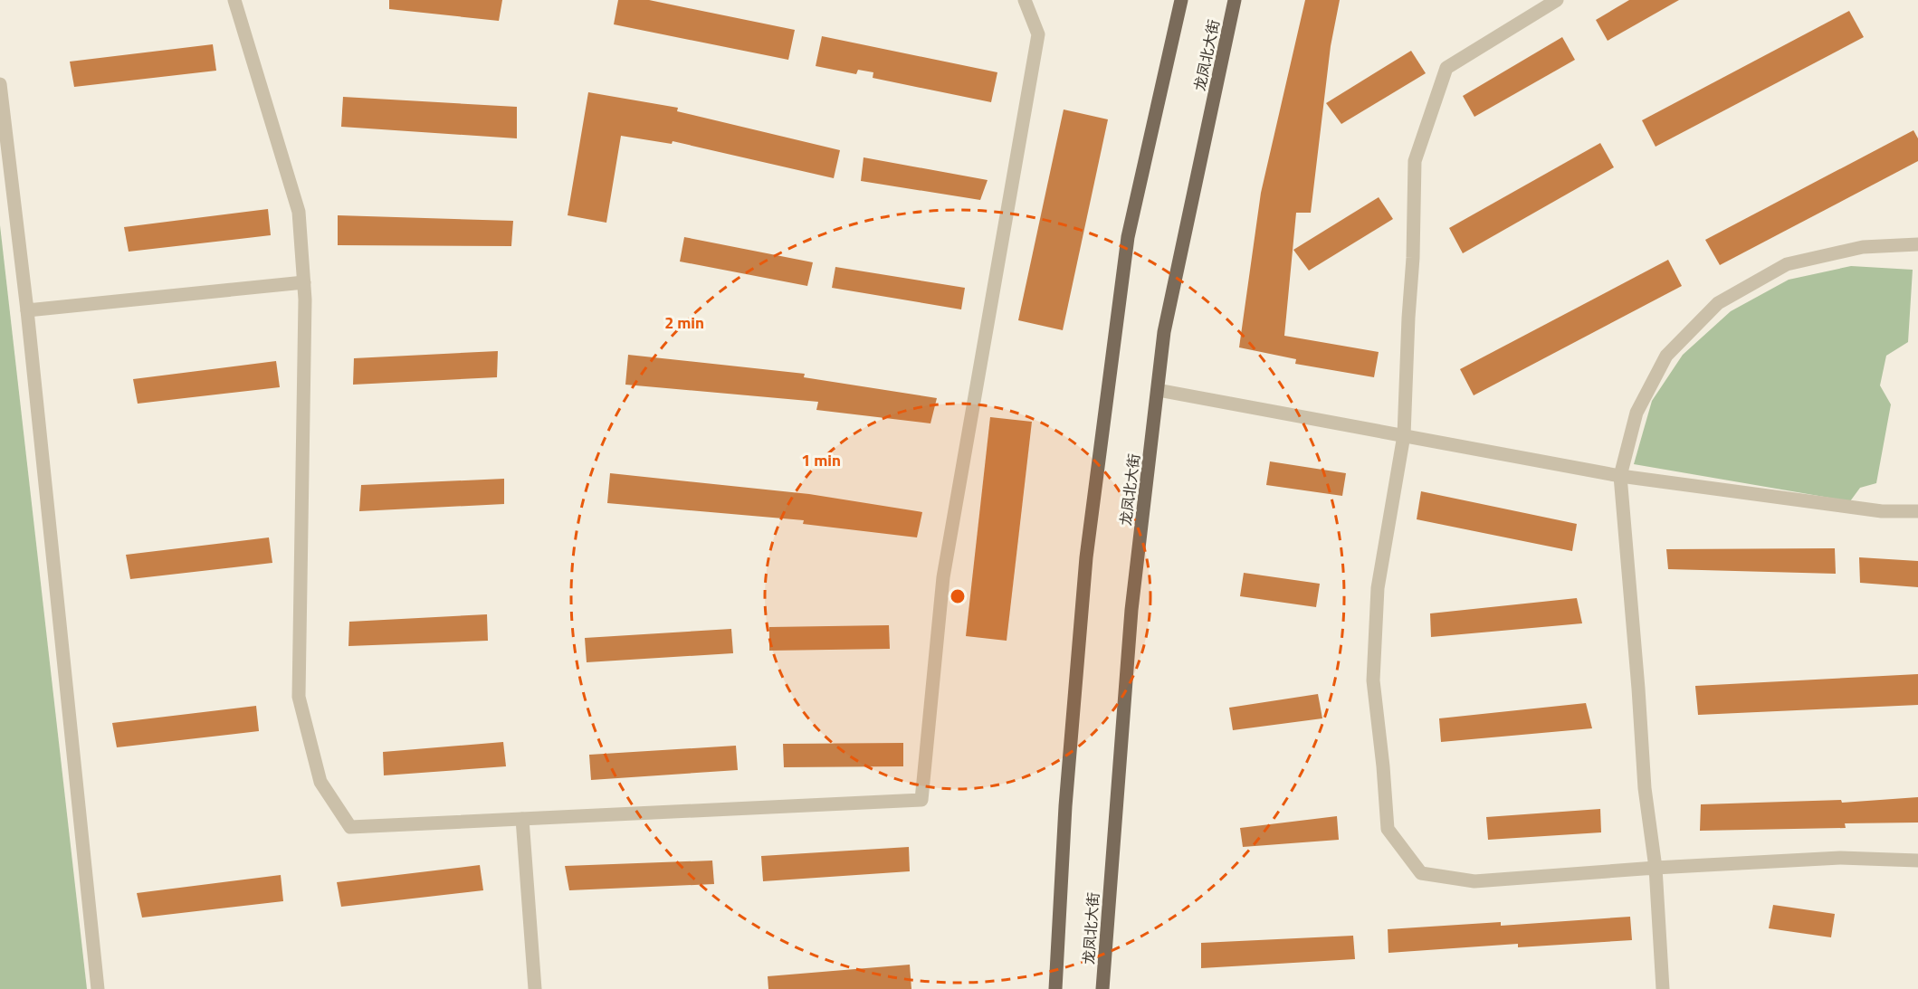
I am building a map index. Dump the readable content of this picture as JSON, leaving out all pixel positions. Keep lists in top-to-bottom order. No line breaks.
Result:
{"streets":{"main road":["龙凤北大街"]},"rings":["2 min","1 min"]}
